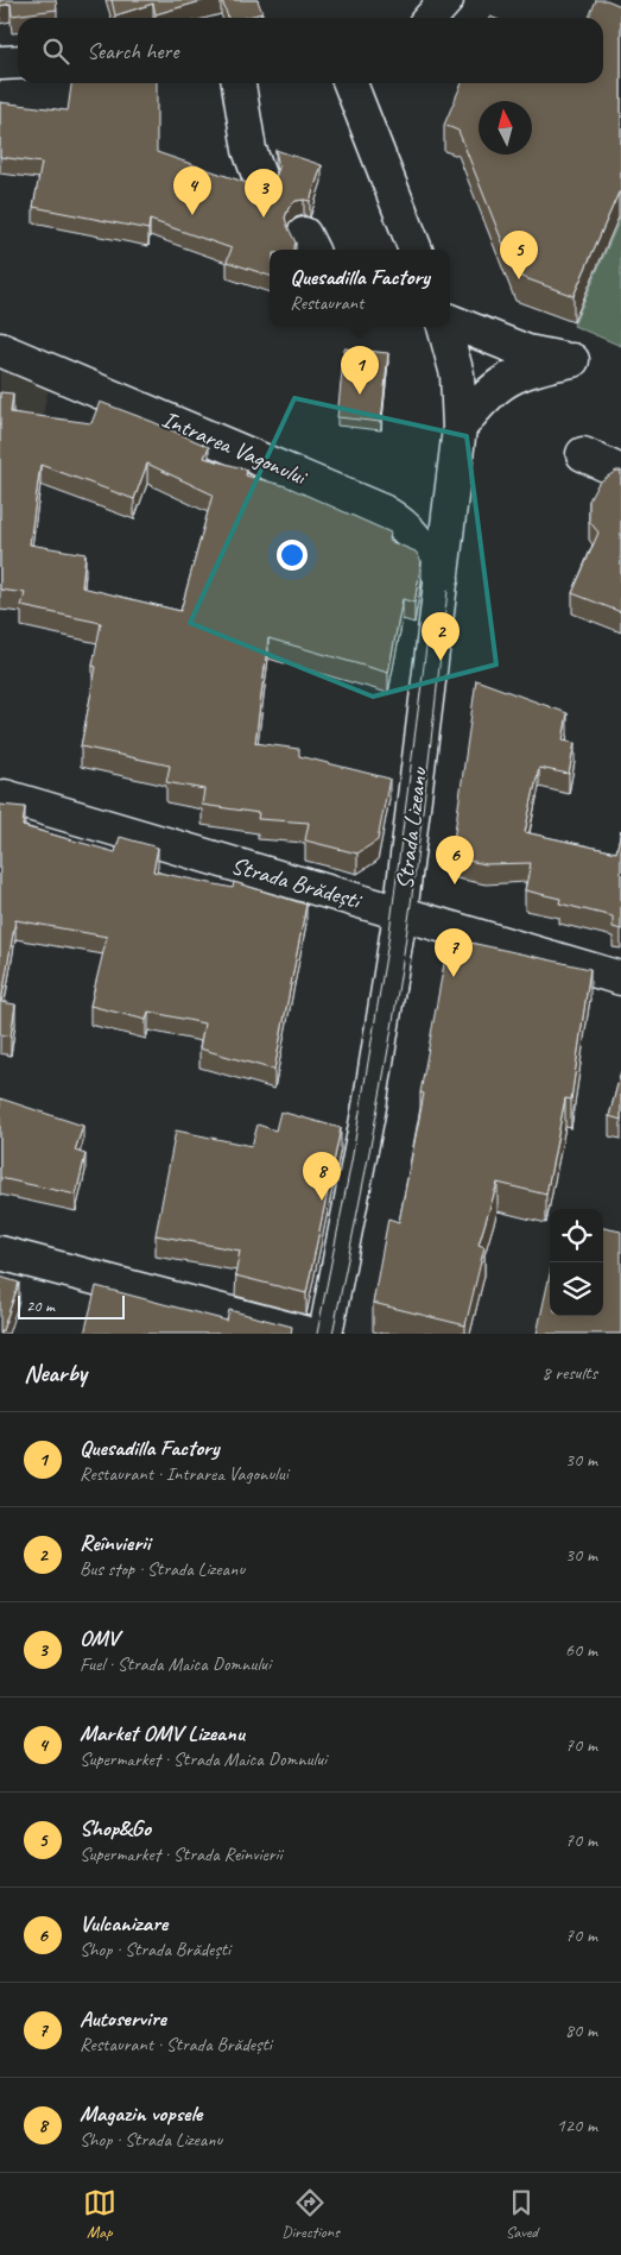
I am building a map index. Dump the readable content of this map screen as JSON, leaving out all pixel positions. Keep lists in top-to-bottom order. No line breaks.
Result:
{"streets":{"street":["Intrarea Vagonului","Strada Lizeanu","Strada Brădești"]},"crossings":[["Intrarea Vagonului","Strada Lizeanu"],["Strada Lizeanu","Strada Brădești"]],"scale_bar":"20 m","north":"top","page":{"search":"Search here","pins":["4","3","5","1","2","6","7","8"],"popup":["Quesadilla Factory","Restaurant"],"scale":"20 m","heading":["Nearby","8 results"],"list":[{"mark":"1","name":"Quesadilla Factory","note":"Restaurant · Intrarea Vagonului","value":"30 m"},{"mark":"2","name":"Reînvierii","note":"Bus stop · Strada Lizeanu","value":"30 m"},{"mark":"3","name":"OMV","note":"Fuel · Strada Maica Domnului","value":"60 m"},{"mark":"4","name":"Market OMV Lizeanu","note":"Supermarket · Strada Maica Domnului","value":"70 m"},{"mark":"5","name":"Shop&Go","note":"Supermarket · Strada Reînvierii","value":"70 m"},{"mark":"6","name":"Vulcanizare","note":"Shop · Strada Brădești","value":"70 m"},{"mark":"7","name":"Autoservire","note":"Restaurant · Strada Brădești","value":"80 m"},{"mark":"8","name":"Magazin vopsele","note":"Shop · Strada Lizeanu","value":"120 m"}],"nav":["Map","Directions","Saved"]}}
